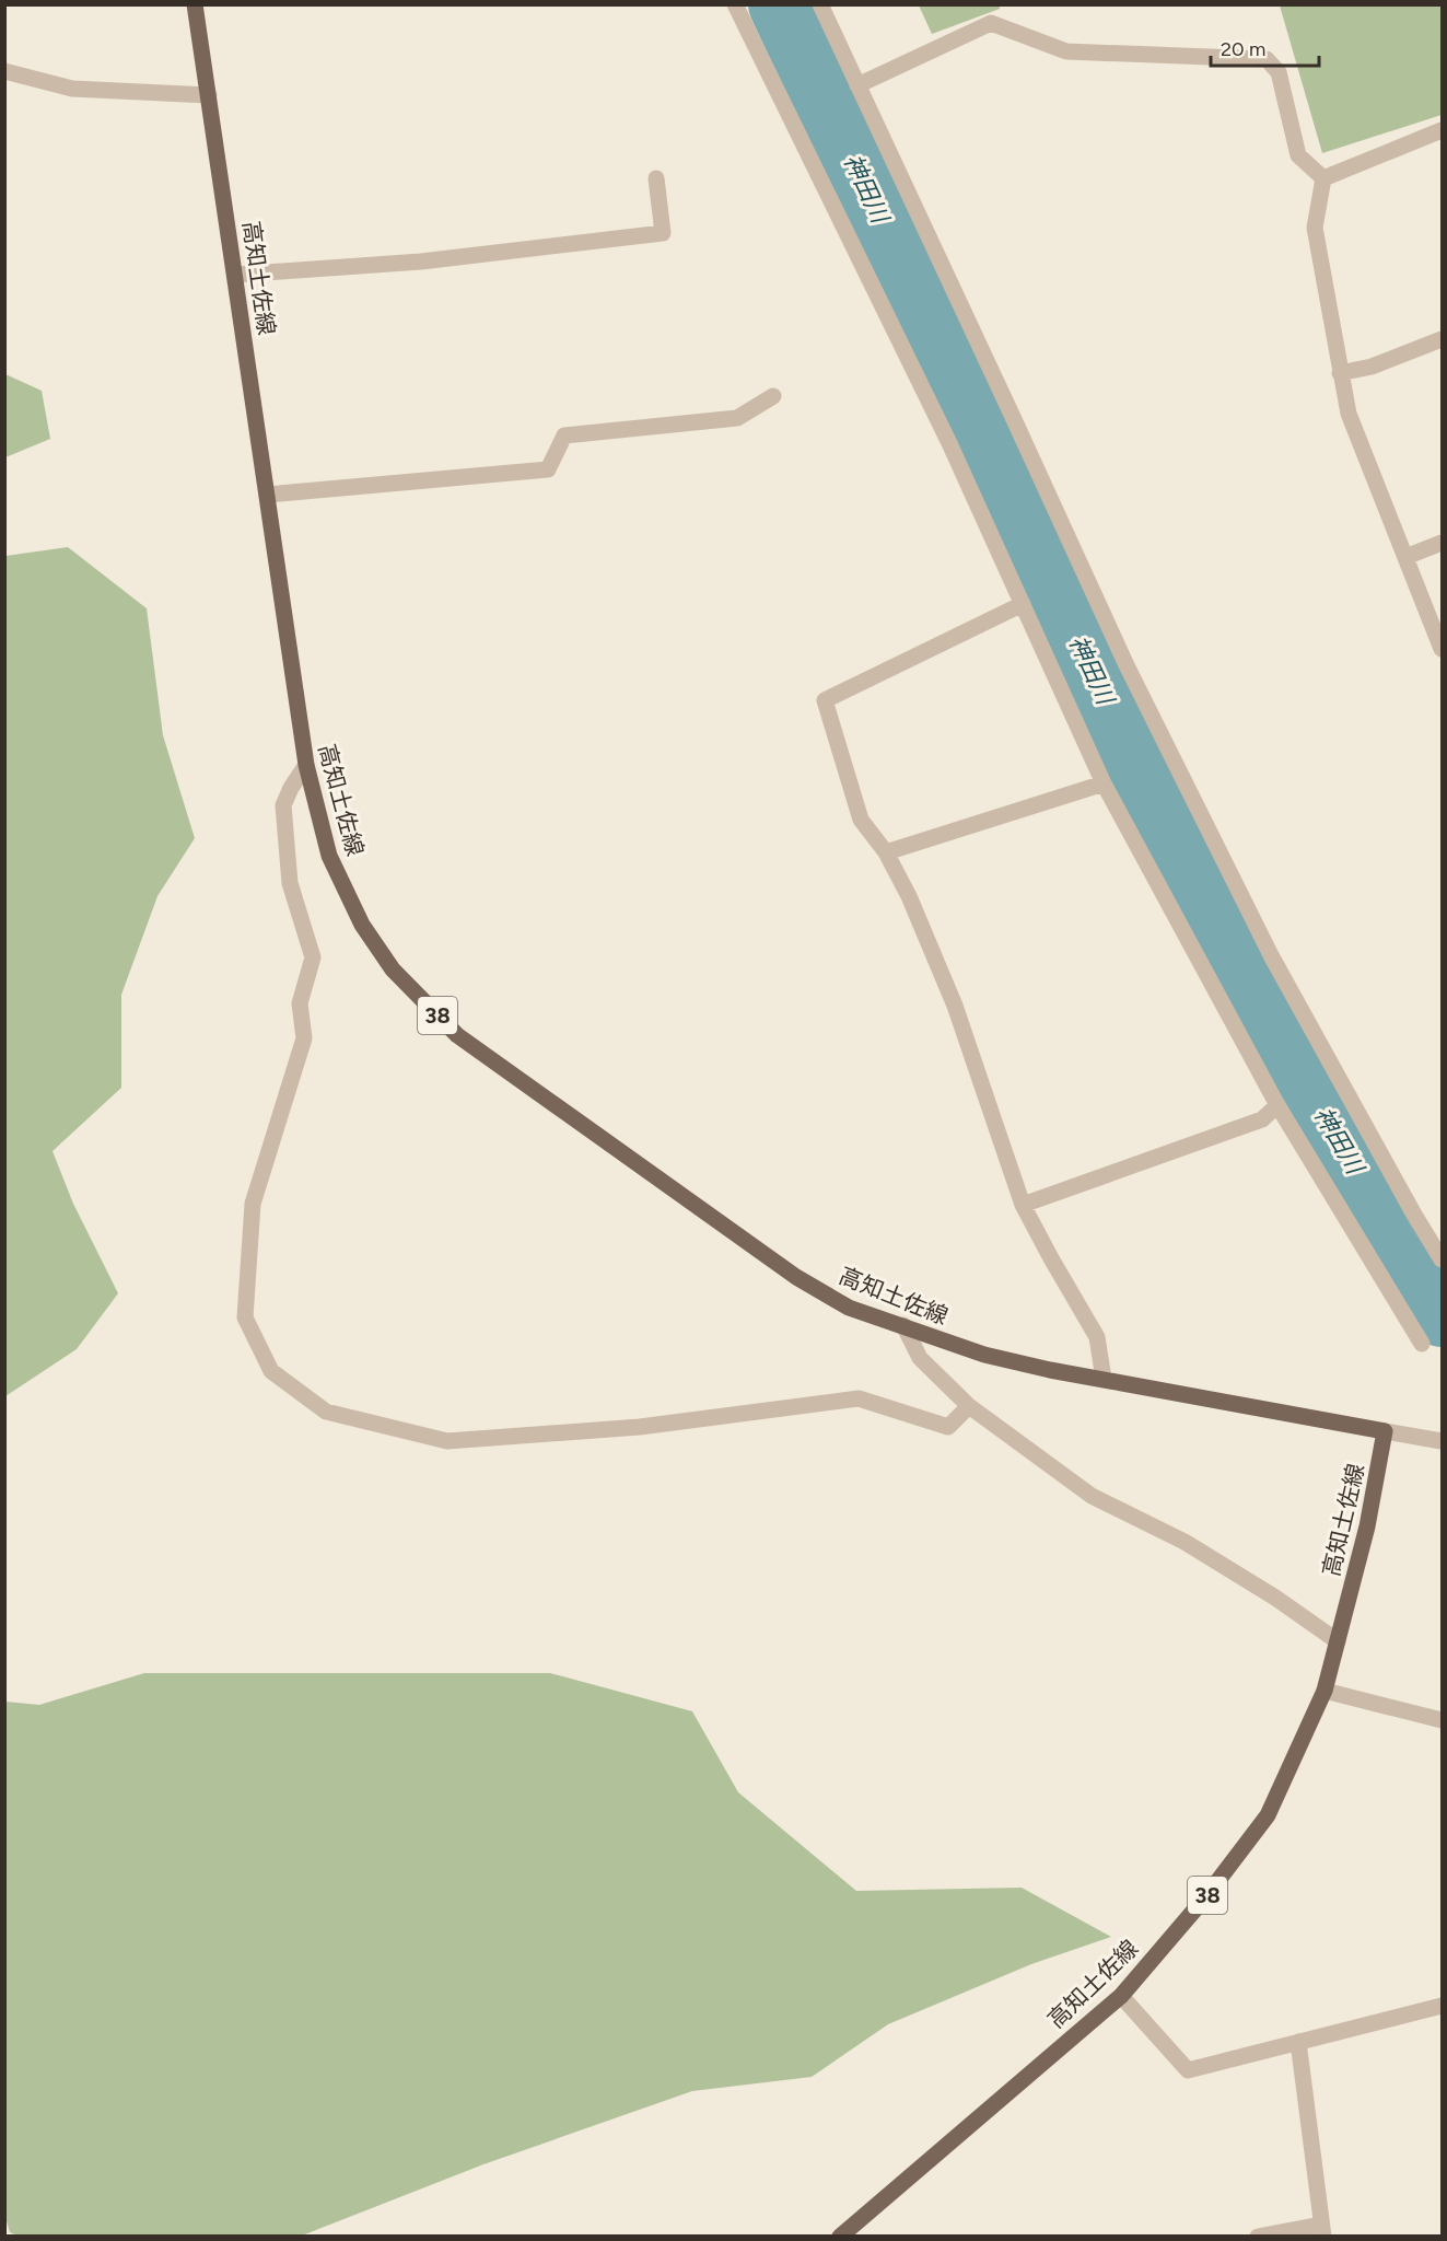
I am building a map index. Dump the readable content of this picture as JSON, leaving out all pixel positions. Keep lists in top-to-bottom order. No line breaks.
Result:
{"streets":{"main road":["高知土佐線","38"]},"water":["神田川"],"scale_bar":"20 m"}
